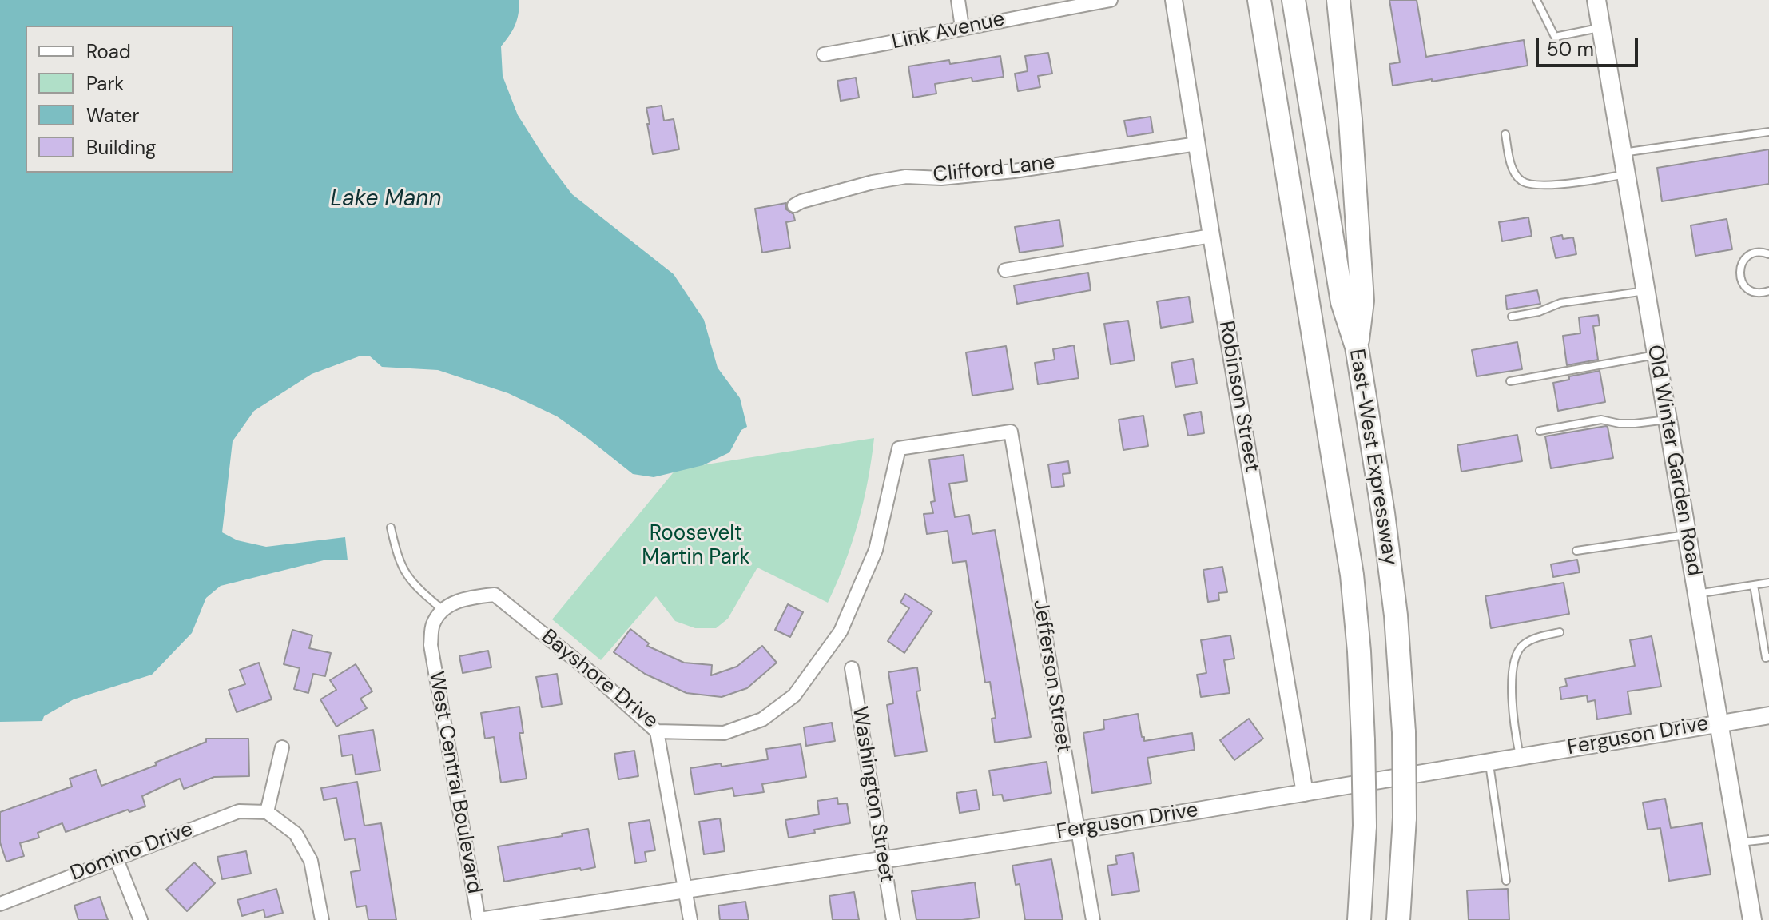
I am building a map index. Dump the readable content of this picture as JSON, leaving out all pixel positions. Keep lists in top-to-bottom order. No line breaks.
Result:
{"streets":{"highway":["East-West Expressway"],"main road":["Old Winter Garden Road"],"street":["Link Avenue","Clifford Lane","Robinson Street","Jefferson Street","Bayshore Drive","Ferguson Drive","West Central Boulevard","Washington Street","Domino Drive"]},"crossings":[["Clifford Lane","Robinson Street"],["Robinson Street","Ferguson Drive"],["Old Winter Garden Road","Ferguson Drive"],["Jefferson Street","Bayshore Drive"],["Jefferson Street","Ferguson Drive"],["Bayshore Drive","West Central Boulevard"],["Ferguson Drive","Washington Street"]],"water":["Lake Mann"],"parks":["Roosevelt Martin Park"],"legend":["Road","Park","Water","Building"],"scale_bar":"50 m"}
